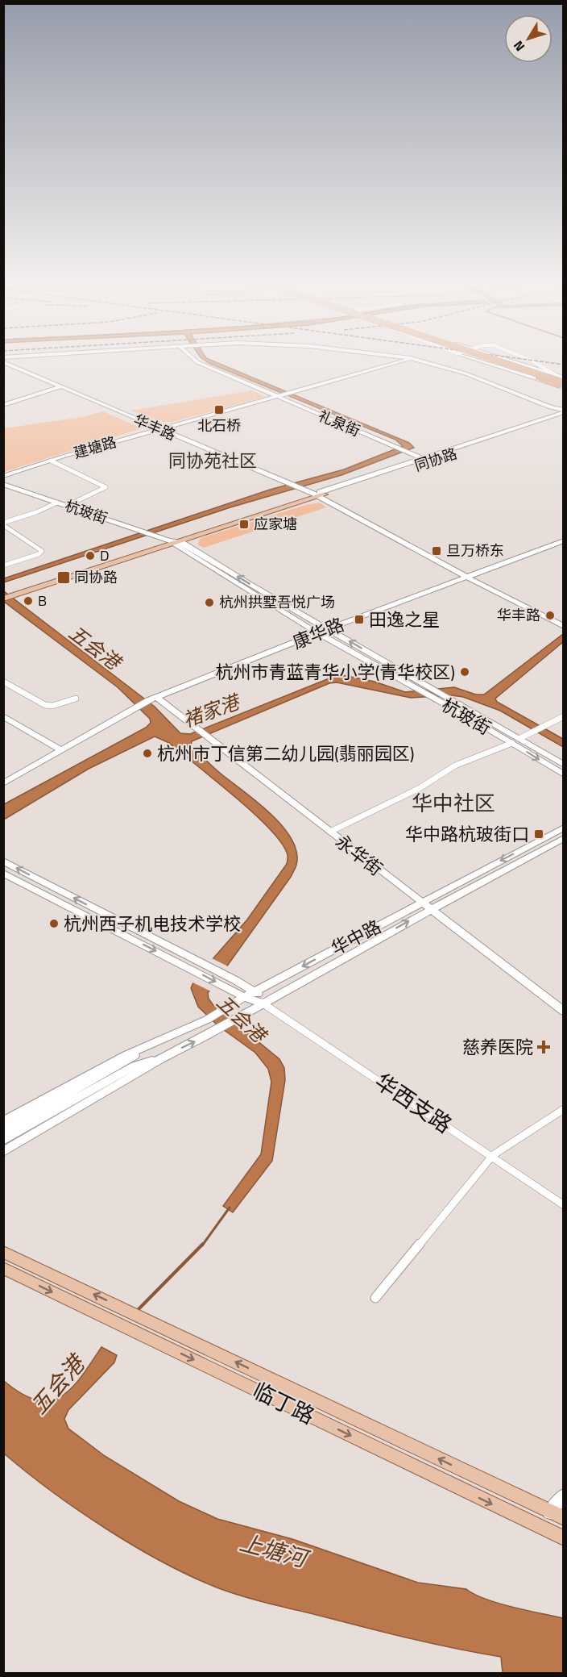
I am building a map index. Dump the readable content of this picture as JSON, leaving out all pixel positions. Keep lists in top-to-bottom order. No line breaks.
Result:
{"streets":{"main road":["礼泉街","华丰路","建塘路","同协路","杭玻街","康华路","永华街","华中路","临丁路"],"street":["华西支路"]},"crossings":[["礼泉街","建塘路"],["礼泉街","同协路"],["华丰路","建塘路"],["华丰路","同协路"],["华丰路","康华路"],["同协路","杭玻街"],["杭玻街","康华路"],["康华路","永华街"],["永华街","华中路"],["华中路","华西支路"]],"districts":["同协苑社区","华中社区"],"water":["五会港","褚家港","上塘河"],"places":{"transit":["北石桥","应家塘","旦万桥东","同协路","田逸之星","华中路杭玻街口"],"other":["D","B","杭州拱墅吾悦广场","华丰路","杭州市青蓝青华小学(青华校区)","杭州市丁信第二幼儿园(翡丽园区)","杭州西子机电技术学校"],"health":["慈养医院"]},"north":"bottom left"}
